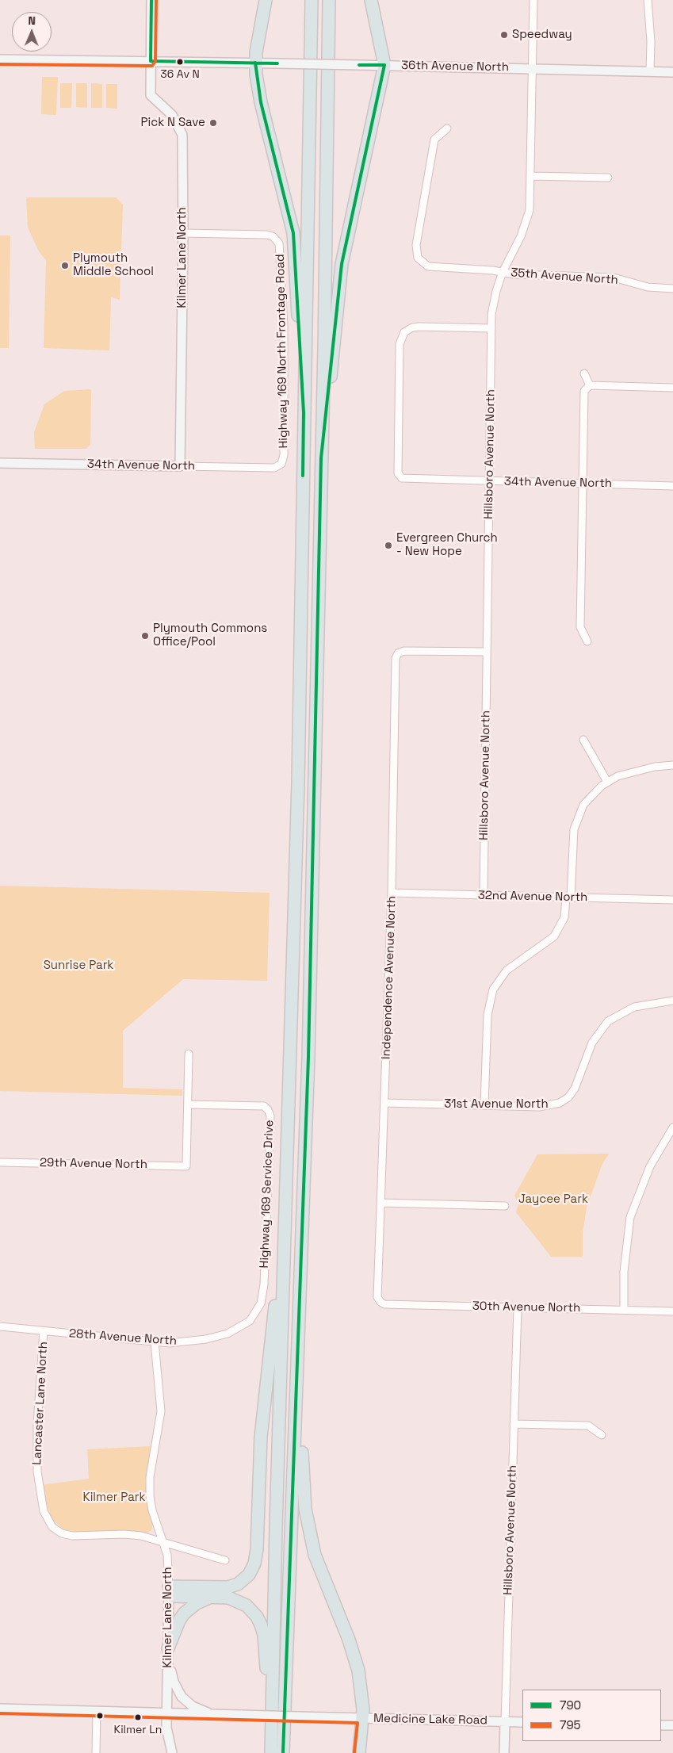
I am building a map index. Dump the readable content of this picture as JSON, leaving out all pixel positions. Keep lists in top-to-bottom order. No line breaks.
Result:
{"streets":{"street":["36th Avenue North","Kilmer Lane North","35th Avenue North","Highway 169 North Frontage Road","Hillsboro Avenue North","34th Avenue North","32nd Avenue North","Independence Avenue North","31st Avenue North","29th Avenue North","Highway 169 Service Drive","30th Avenue North","28th Avenue North","Lancaster Lane North","Medicine Lake Road"]},"crossings":[["36th Avenue North","Kilmer Lane North"],["36th Avenue North","Hillsboro Avenue North"],["Kilmer Lane North","Highway 169 North Frontage Road"],["Kilmer Lane North","34th Avenue North"],["Kilmer Lane North","28th Avenue North"],["Kilmer Lane North","Lancaster Lane North"],["Kilmer Lane North","Medicine Lake Road"],["35th Avenue North","Hillsboro Avenue North"],["Highway 169 North Frontage Road","34th Avenue North"],["Hillsboro Avenue North","34th Avenue North"],["Hillsboro Avenue North","32nd Avenue North"],["Hillsboro Avenue North","Independence Avenue North"],["Hillsboro Avenue North","30th Avenue North"],["Hillsboro Avenue North","Medicine Lake Road"],["32nd Avenue North","Independence Avenue North"],["Independence Avenue North","31st Avenue North"],["Independence Avenue North","30th Avenue North"],["29th Avenue North","Highway 169 Service Drive"],["Highway 169 Service Drive","28th Avenue North"],["28th Avenue North","Lancaster Lane North"]],"parks":["Sunrise Park","Jaycee Park","Kilmer Park"],"places":["Speedway","36 Av N","Pick N Save","Plymouth Middle School","Evergreen Church - New Hope","Plymouth Commons Office/Pool","Kilmer Ln"],"lines":["transit line 790","transit line 795"],"legend":["790","795"],"north":"top"}
